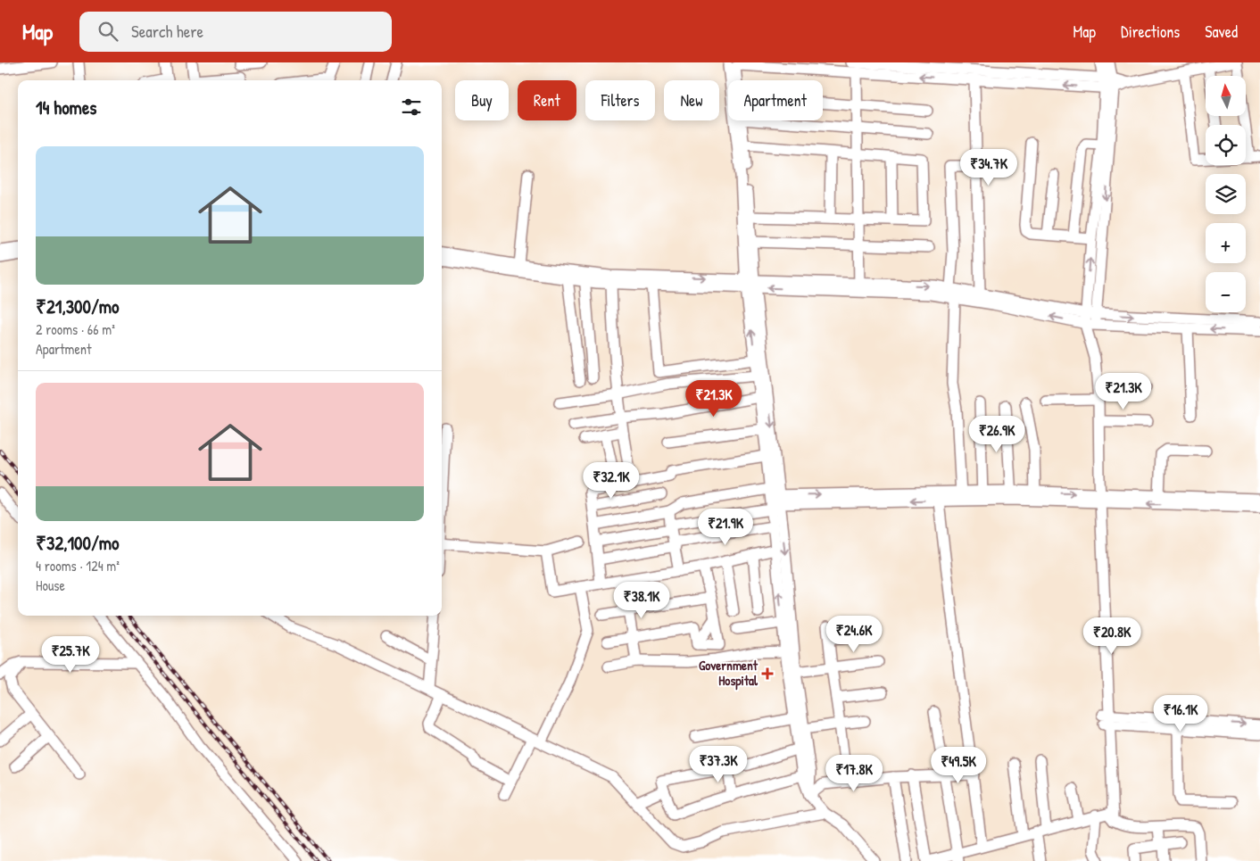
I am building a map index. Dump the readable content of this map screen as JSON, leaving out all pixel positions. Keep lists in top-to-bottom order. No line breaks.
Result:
{"places":{"health":["Government Hospital"]},"north":"top","page":{"header":"Map","search":"Search here","nav":["Map","Directions","Saved"],"map_buttons":["+","−"],"chip":["Buy","Rent","Filters","New","Apartment"],"heading":"14 homes","list":[{"name":"₹21,300/mo","note":"2 rooms · 66 m² · Apartment"},{"name":"₹32,100/mo","note":"4 rooms · 124 m² · House"}],"price":["₹34.7K","₹21.3K","₹21.3K","₹26.9K","₹32.1K","₹21.9K","₹38.1K","₹24.6K","₹20.8K","₹25.7K","₹16.1K","₹37.3K","₹49.5K","₹17.8K"]}}
